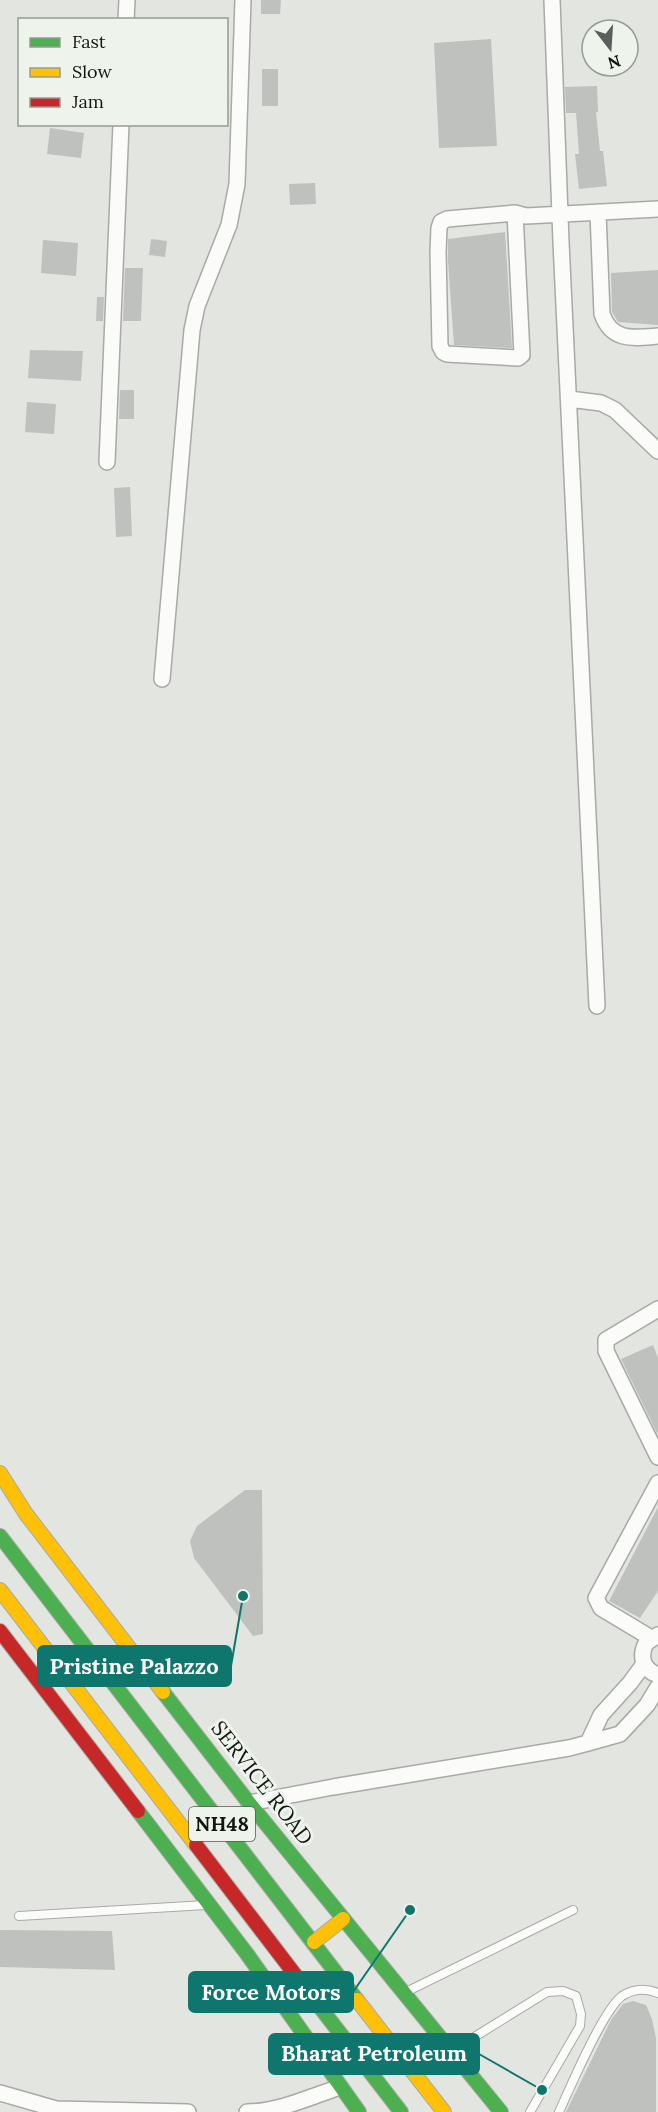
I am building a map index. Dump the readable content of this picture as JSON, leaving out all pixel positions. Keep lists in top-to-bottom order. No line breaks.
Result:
{"streets":{"main road":["SERVICE ROAD","NH48"]},"places":["Pristine Palazzo","Force Motors","Bharat Petroleum"],"legend":["Fast","Slow","Jam"],"north":"bottom"}
